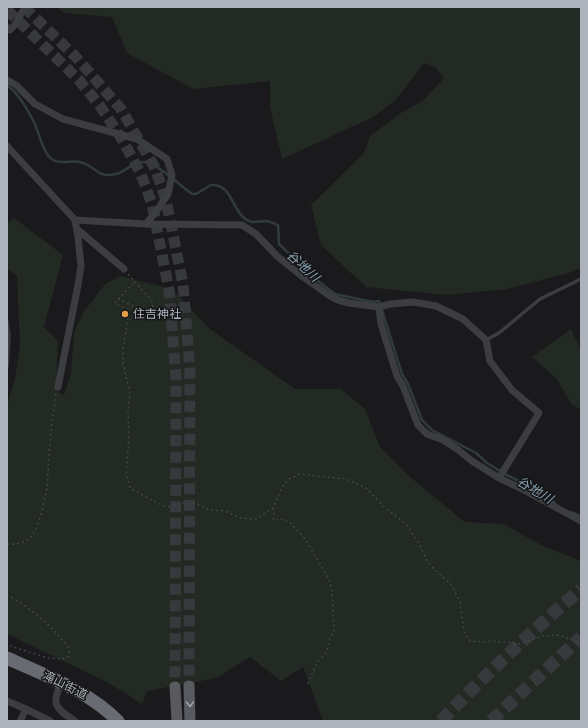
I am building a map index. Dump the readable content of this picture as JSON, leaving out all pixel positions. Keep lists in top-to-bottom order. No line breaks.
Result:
{"streets":{"highway":["滝山街道"]},"water":["谷地川"],"places":["住吉神社"]}
